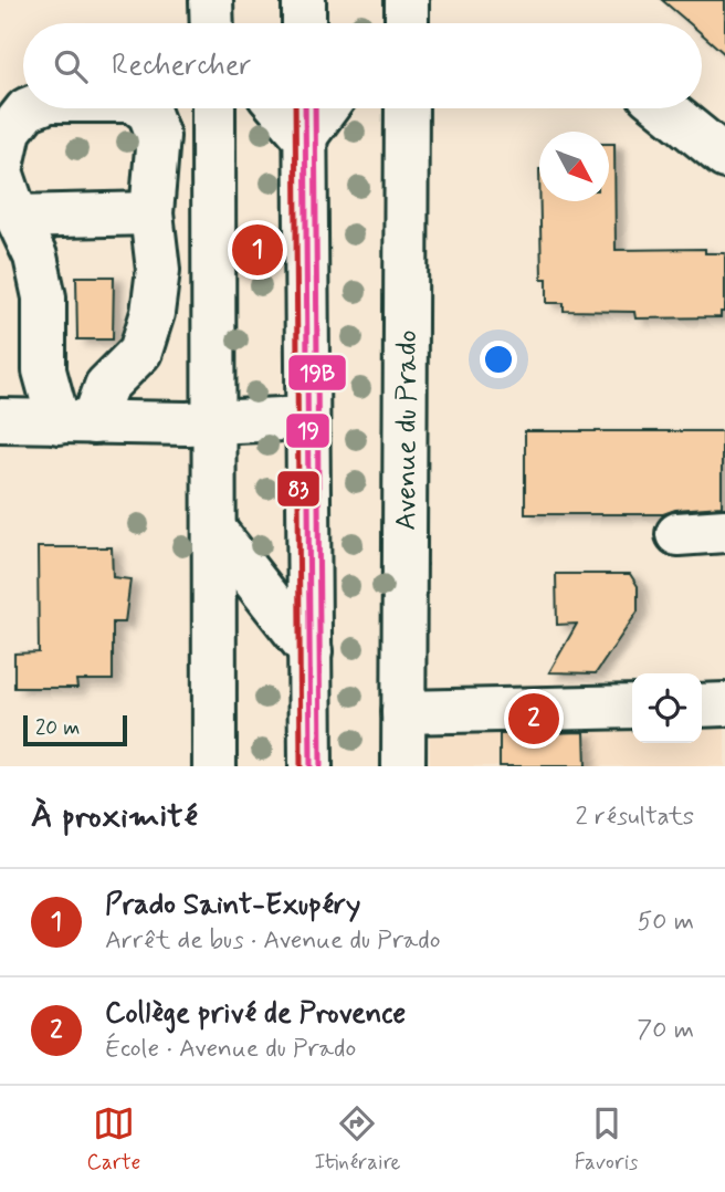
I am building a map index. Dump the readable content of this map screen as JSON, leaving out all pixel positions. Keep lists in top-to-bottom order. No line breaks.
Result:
{"streets":{"street":["Avenue du Prado"]},"lines":["transit line 19","transit line 83","transit line 19B"],"scale_bar":"20 m","north":"bottom right","page":{"search":"Rechercher","pins":["1","2"],"scale":"20 m","heading":["À proximité","2 résultats"],"list":[{"mark":"1","name":"Prado Saint-Exupéry","note":"Arrêt de bus · Avenue du Prado","value":"50 m"},{"mark":"2","name":"Collège privé de Provence","note":"École · Avenue du Prado","value":"70 m"}],"nav":["Carte","Itinéraire","Favoris"]}}
